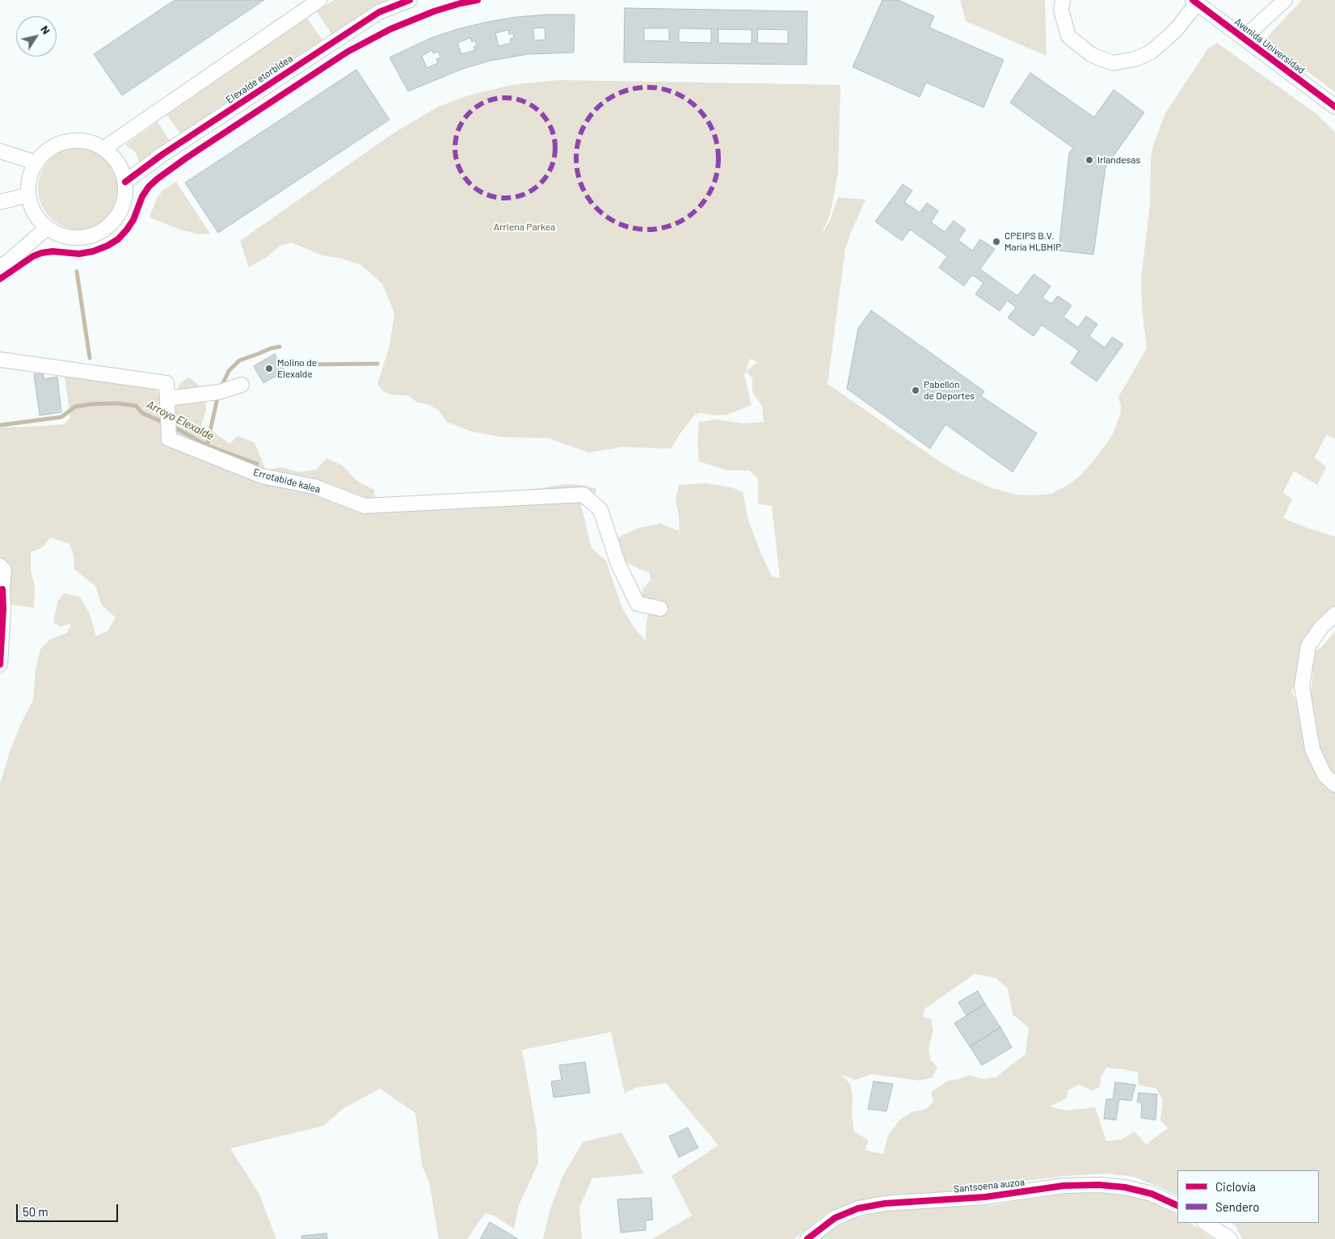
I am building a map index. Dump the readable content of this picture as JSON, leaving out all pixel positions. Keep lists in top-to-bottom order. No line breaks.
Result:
{"streets":{"street":["Avenida Universidad","Elexalde etorbidea","Errotabide kalea","Santsoena auzoa"]},"water":["Arroyo Elexalde"],"parks":["Arriena Parkea"],"places":["Irlandesas","CPEIPS B.V. María HLBHIP","Molino de Elexalde","Pabellón de Deportes"],"legend":["Ciclovía","Sendero"],"scale_bar":"50 m","north":"top right"}
